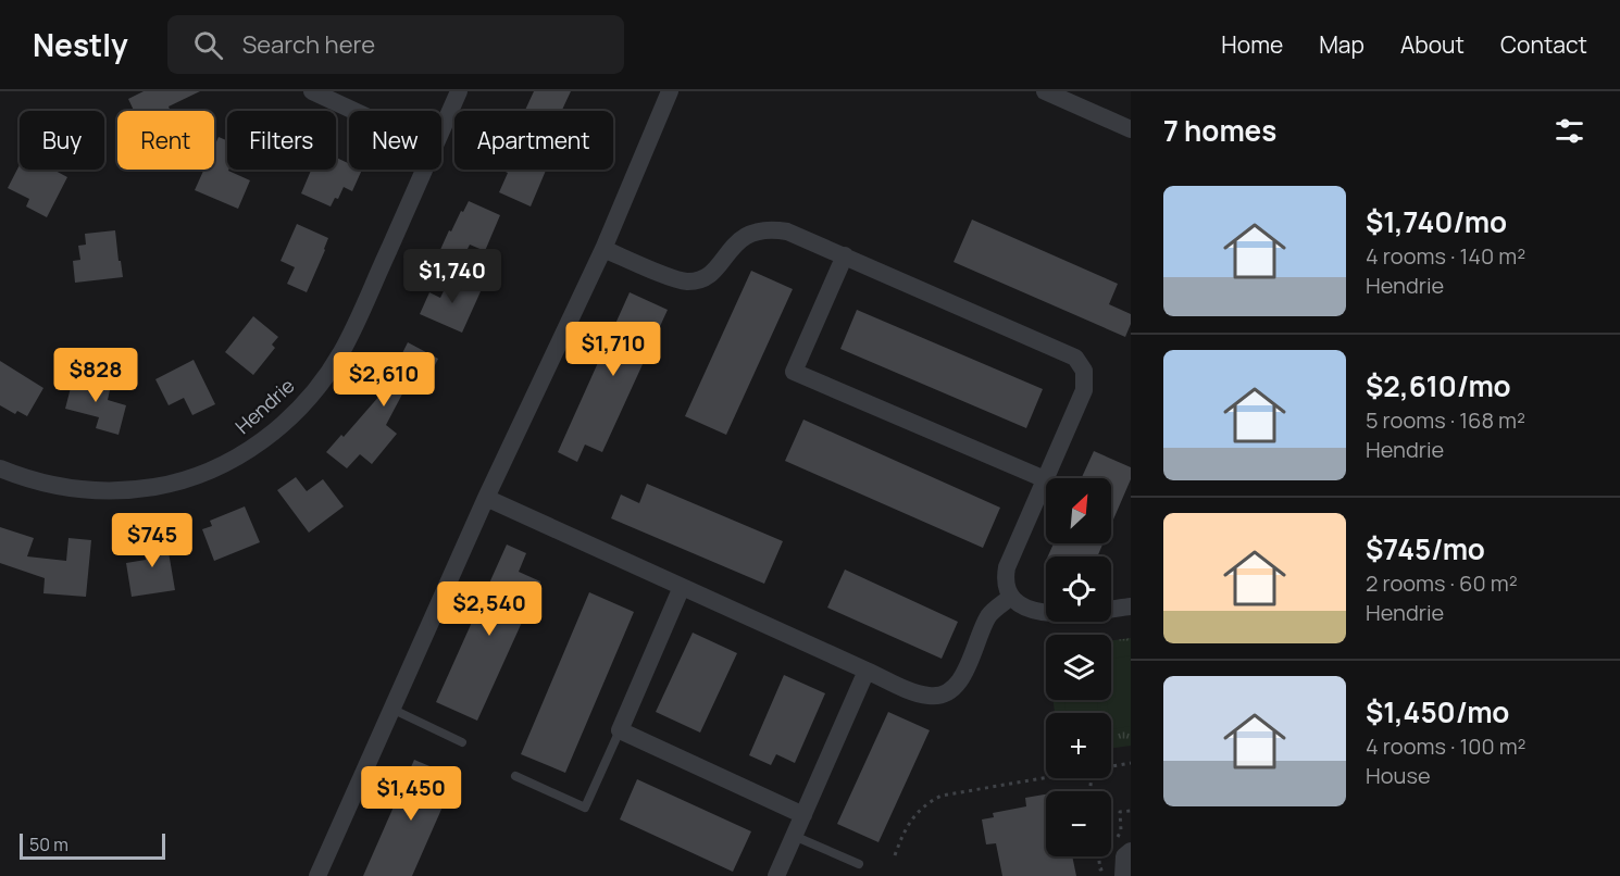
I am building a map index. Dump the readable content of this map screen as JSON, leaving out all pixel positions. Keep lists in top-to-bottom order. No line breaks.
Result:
{"streets":{"street":["Hendrie"]},"scale_bar":"50 m","north":"top right","page":{"header":"Nestly","search":"Search here","nav":["Home","Map","About","Contact"],"heading":"7 homes","chip":["Buy","Rent","Filters","New","Apartment"],"list":[{"name":"$1,740/mo","note":"4 rooms · 140 m² · Hendrie"},{"name":"$2,610/mo","note":"5 rooms · 168 m² · Hendrie"},{"name":"$745/mo","note":"2 rooms · 60 m² · Hendrie"},{"name":"$1,450/mo","note":"4 rooms · 100 m² · House"}],"price":["$1,740","$1,710","$828","$2,610","$745","$2,540","$1,450"],"map_buttons":["+","−"],"scale":"50 m"}}
